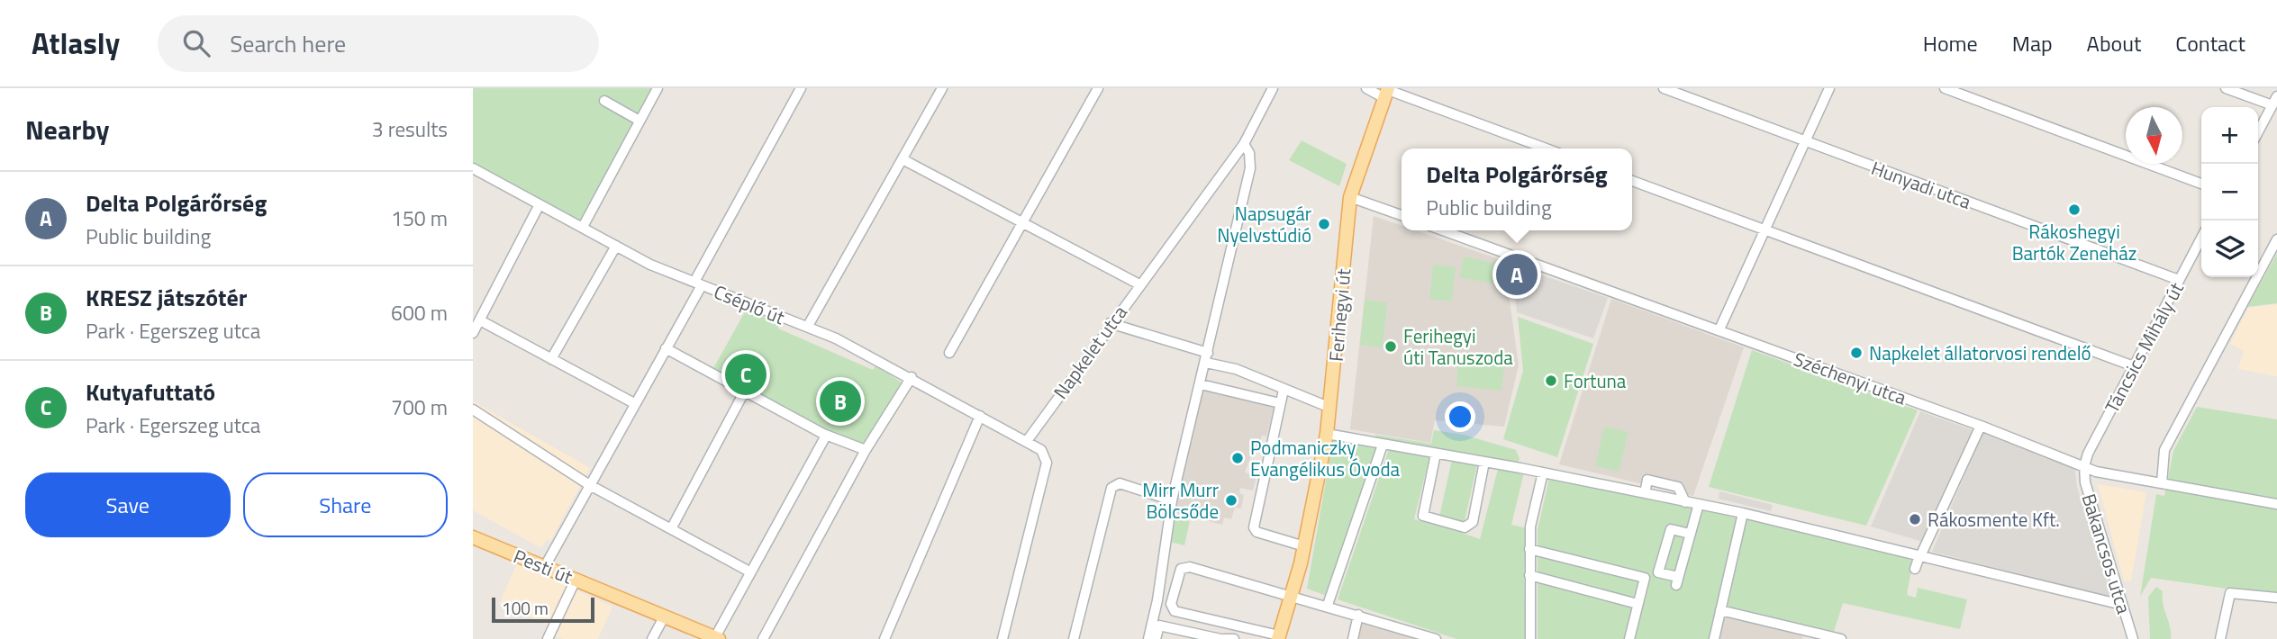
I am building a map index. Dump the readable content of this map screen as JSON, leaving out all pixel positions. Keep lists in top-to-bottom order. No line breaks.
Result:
{"streets":{"main road":["Ferihegyi út","Pesti út"],"street":["Hunyadi utca","Cséplő út","Táncsics Mihály út","Napkelet utca","Széchenyi utca","Bakancsos utca"]},"crossings":[["Hunyadi utca","Táncsics Mihály út"],["Cséplő út","Napkelet utca"],["Táncsics Mihály út","Széchenyi utca"],["Táncsics Mihály út","Bakancsos utca"],["Széchenyi utca","Bakancsos utca"]],"places":["Rákoshegyi Bartók Zeneház","Napsugár Nyelvstúdió","Ferihegyi úti Tanuszoda","Napkelet állatorvosi rendelő","Fortuna","Podmaniczky Evangélikus Óvoda","Mirr Murr Bölcsőde","Rákosmente Kft."],"scale_bar":"100 m","north":"bottom","page":{"header":"Atlasly","search":"Search here","nav":["Home","Map","About","Contact"],"heading":["Nearby","3 results"],"map_buttons":["+","−"],"popup":["Delta Polgárőrség","Public building"],"list":[{"mark":"A","name":"Delta Polgárőrség","note":"Public building","value":"150 m"},{"mark":"B","name":"KRESZ játszótér","note":"Park · Egerszeg utca","value":"600 m"},{"mark":"C","name":"Kutyafuttató","note":"Park · Egerszeg utca","value":"700 m"}],"pins":["A","C","B"],"buttons":["Save","Share"],"scale":"100 m"}}
